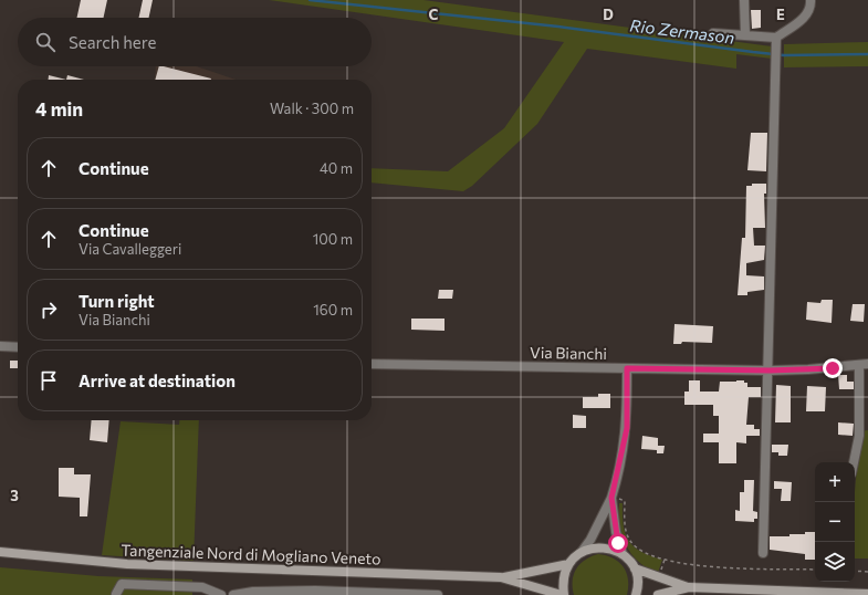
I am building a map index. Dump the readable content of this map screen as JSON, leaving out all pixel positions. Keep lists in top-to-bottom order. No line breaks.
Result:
{"streets":{"main road":["Tangenziale Nord di Mogliano Veneto"],"street":["Via Bianchi"]},"water":["Rio Zermason"],"page":{"search":"Search here","heading":["4 min","Walk · 300 m"],"list":[["Continue","40 m"],["Continue","Via Cavalleggeri","100 m"],["Turn right","Via Bianchi","160 m"],"Arrive at destination"],"map_buttons":["+","−"]},"grid":{"columns":["C","D","E"],"rows":["3"]}}
